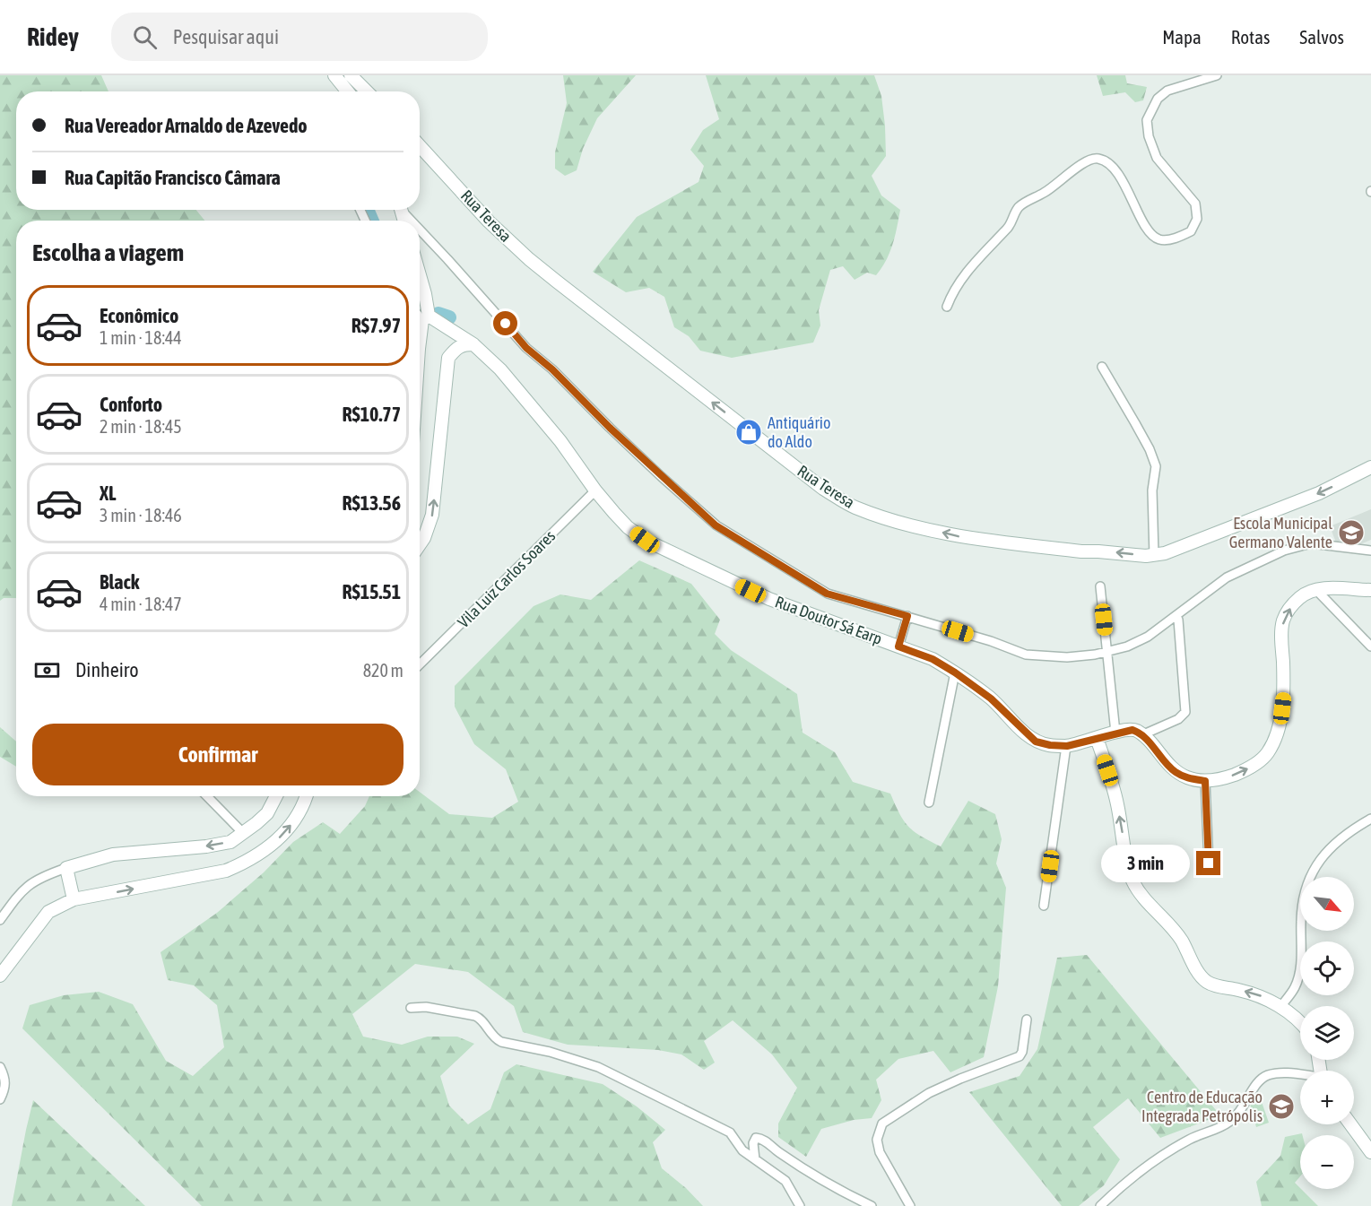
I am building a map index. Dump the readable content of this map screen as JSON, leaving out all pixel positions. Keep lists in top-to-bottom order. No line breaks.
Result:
{"streets":{"main road":["Rua Teresa","Rua Doutor Sá Earp"],"street":["Vila Luiz Carlos Soares"]},"crossings":[["Vila Luiz Carlos Soares","Rua Doutor Sá Earp"]],"one_way":["Rua Teresa"],"places":{"shop":["Antiquário do Aldo"],"school or university":["Escola Municipal Germano Valente","Centro de Educação Integrada Petrópolis"]},"north":"bottom right","page":{"header":"Ridey","search":"Pesquisar aqui","nav":["Mapa","Rotas","Salvos"],"banner":["Rua Vereador Arnaldo de Azevedo","Rua Capitão Francisco Câmara"],"heading":"Escolha a viagem","list":[{"name":"Econômico","note":"1 min · 18:44","value":"R$7.97"},{"name":"Conforto","note":"2 min · 18:45","value":"R$10.77"},{"name":"XL","note":"3 min · 18:46","value":"R$13.56"},{"name":"Black","note":"4 min · 18:47","value":"R$15.51"}],"pay":["Dinheiro","820 m"],"buttons":"Confirmar","bubble":"3 min","map_buttons":["+","−"]}}
